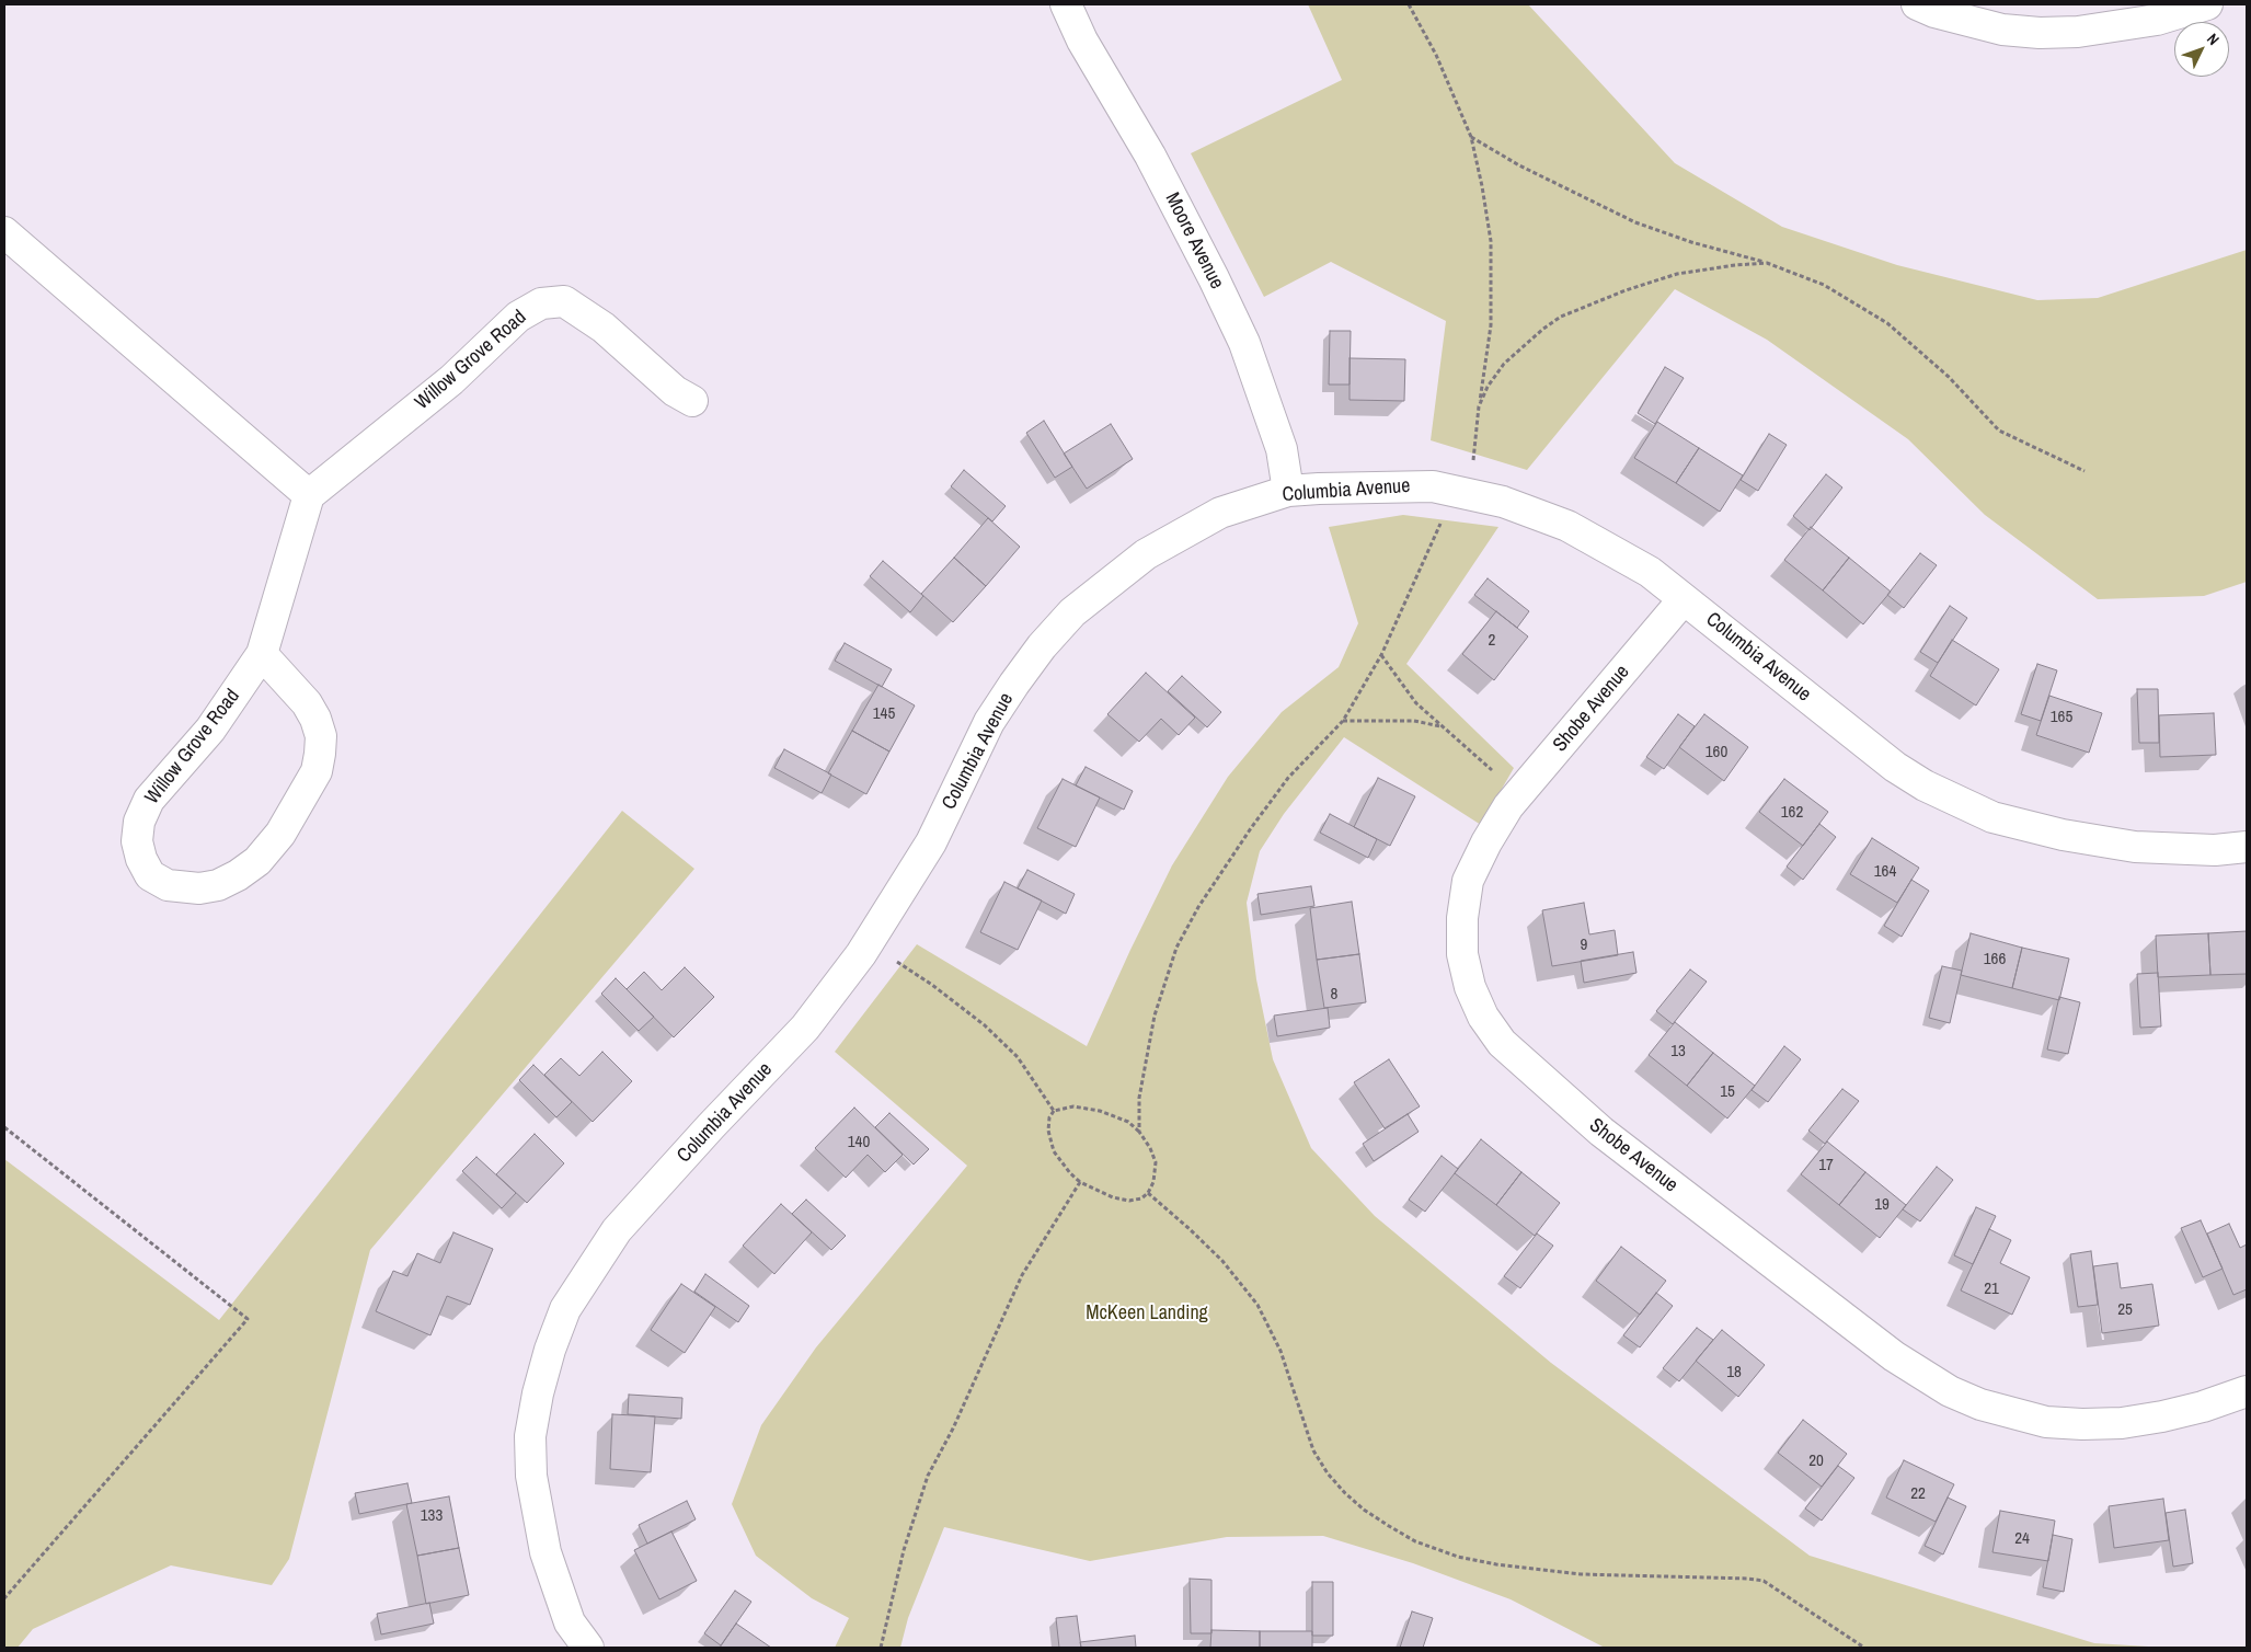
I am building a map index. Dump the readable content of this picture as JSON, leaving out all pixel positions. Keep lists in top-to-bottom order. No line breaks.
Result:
{"streets":{"street":["Moore Avenue","Willow Grove Road","Columbia Avenue","Shobe Avenue"]},"crossings":[["Moore Avenue","Columbia Avenue"],["Columbia Avenue","Shobe Avenue"]],"parks":["McKeen Landing"],"house_numbers":["2","145","165","160","162","164","9","166","8","13","15","140","17","19","21","25","18","20","22","133","24"],"north":"top right"}
